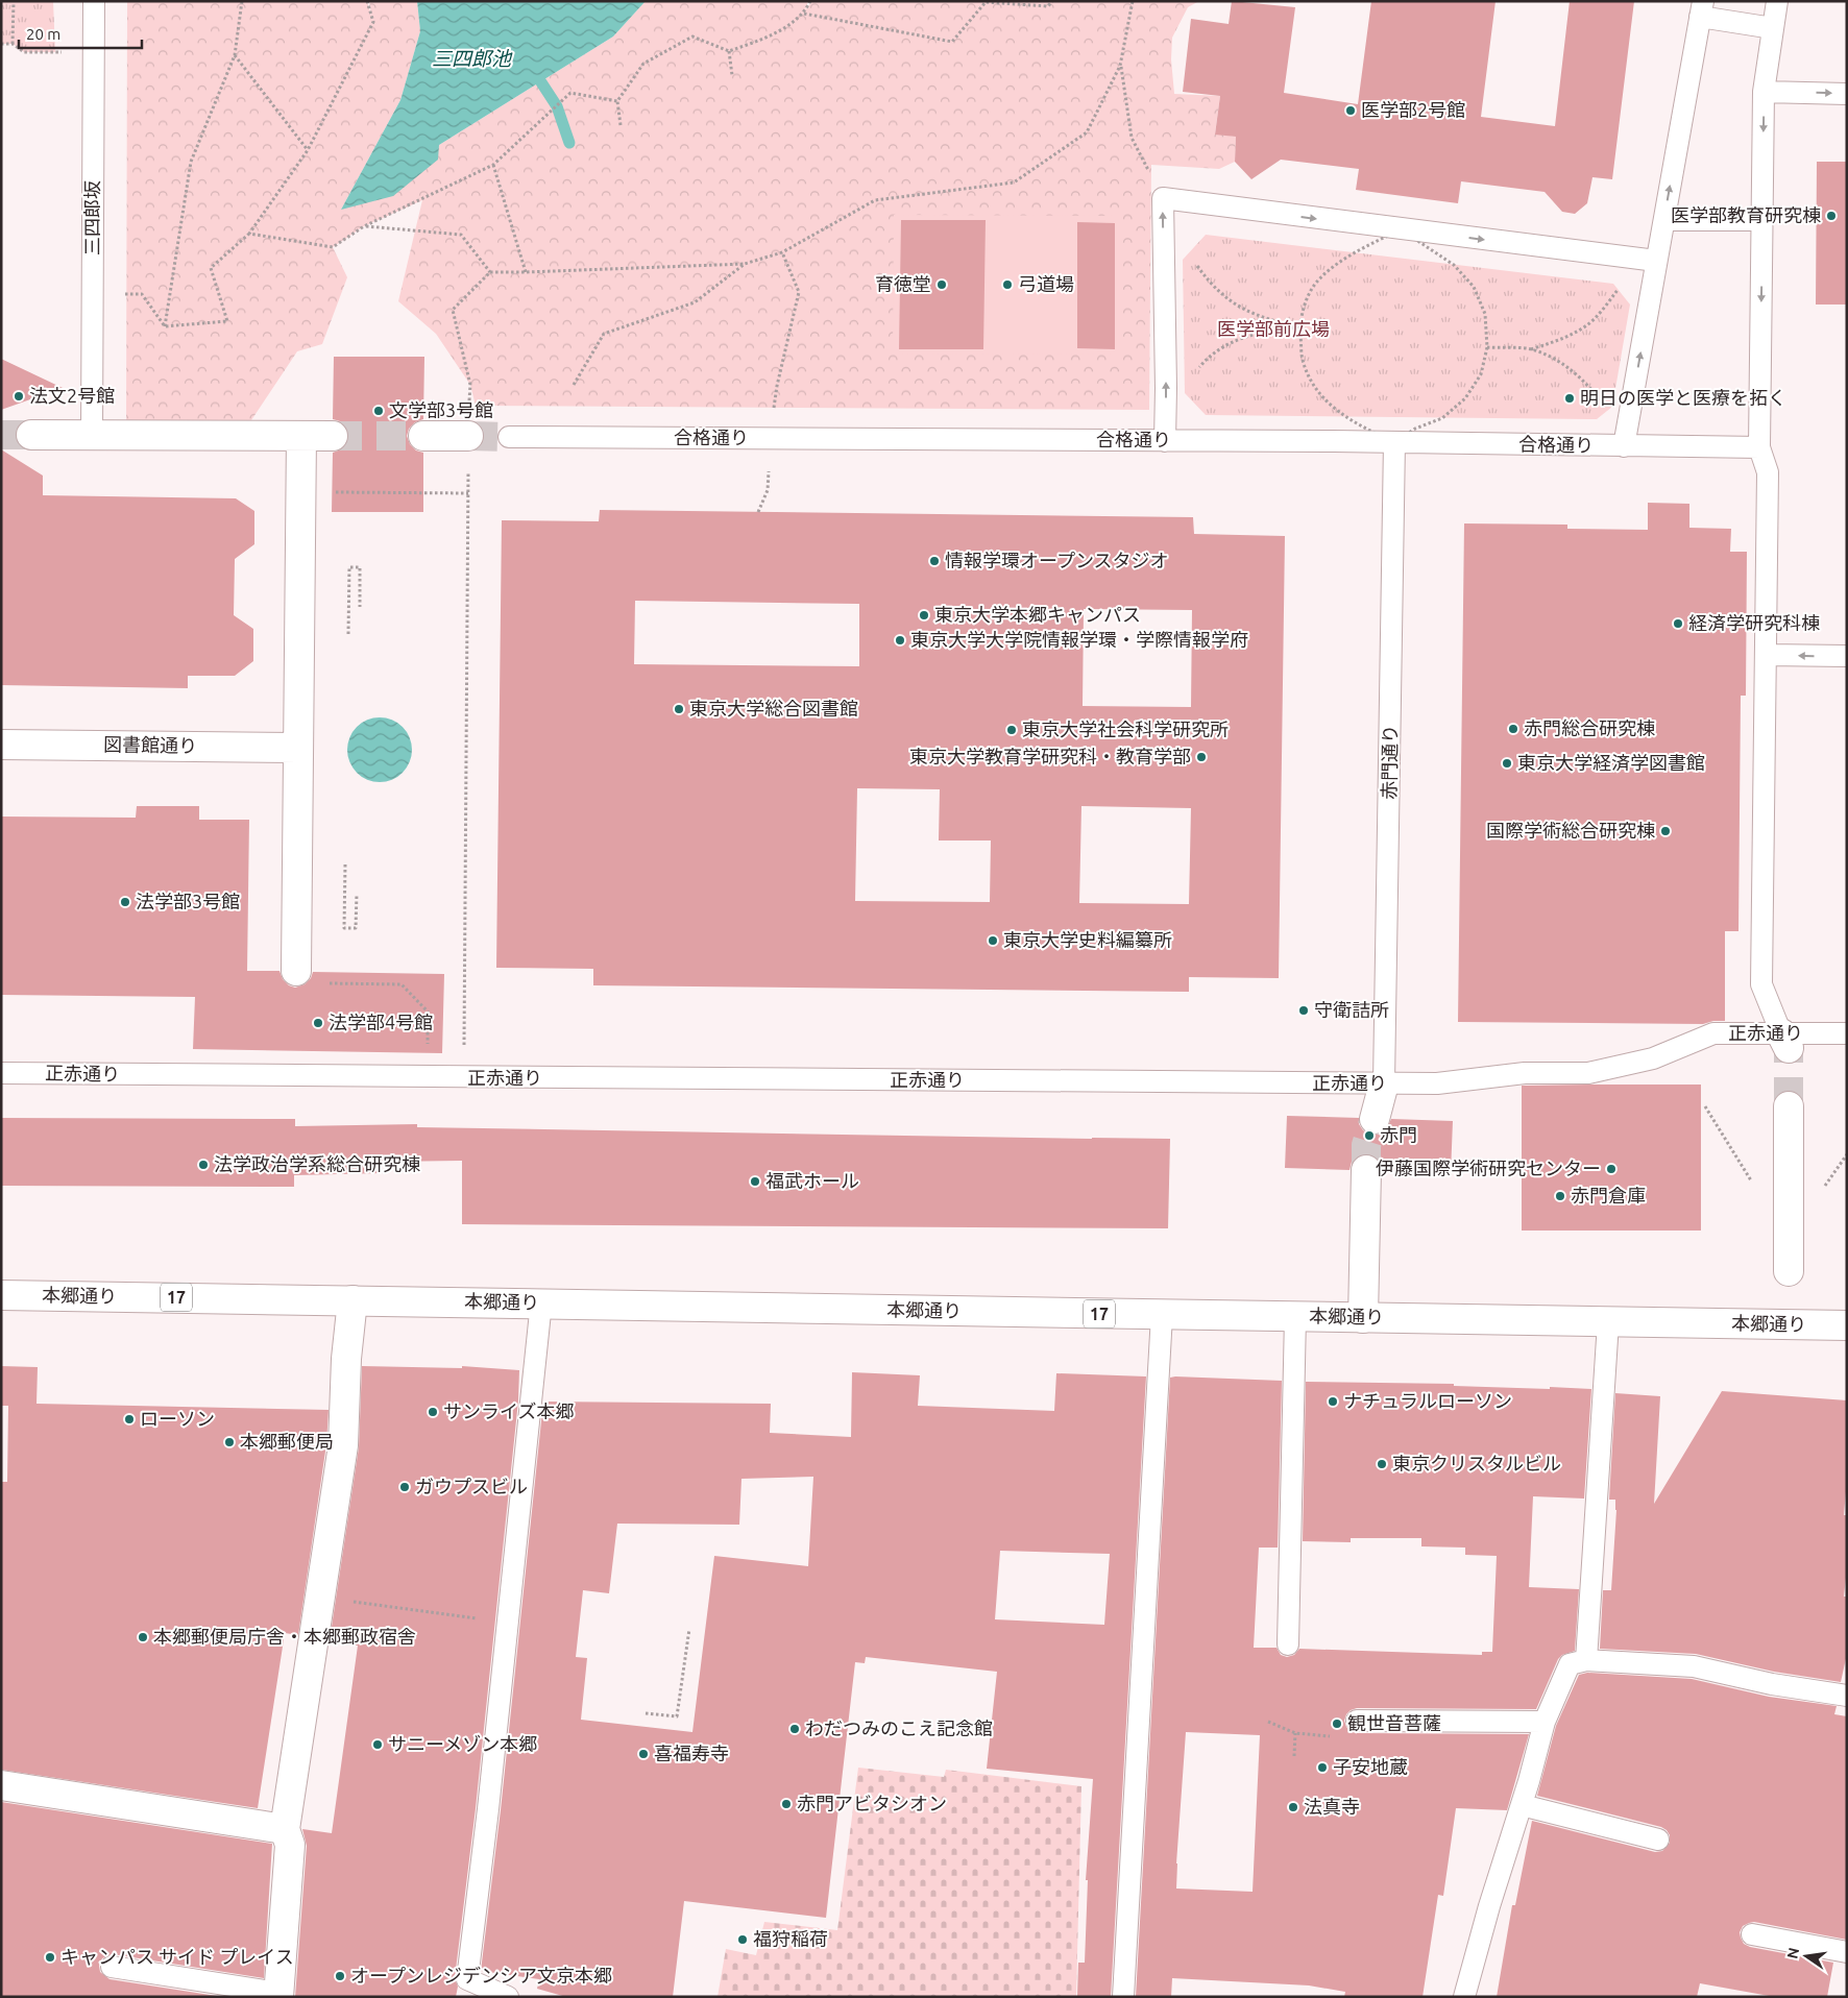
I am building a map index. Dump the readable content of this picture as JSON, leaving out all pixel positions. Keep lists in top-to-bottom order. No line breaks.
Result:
{"streets":{"main road":["図書館通り","本郷通り","17"],"lane":["三四郎坂","合格通り","赤門通り","正赤通り"]},"crossings":[["合格通り","赤門通り"],["赤門通り","正赤通り"]],"water":["三四郎池"],"parks":["医学部前広場"],"places":["医学部2号館","医学部教育研究棟","育徳堂","弓道場","法文2号館","明日の医学と医療を拓く","文学部3号館","情報学環オープンスタジオ","東京大学本郷キャンパス","経済学研究科棟","東京大学大学院情報学環・学際情報学府","東京大学総合図書館","赤門総合研究棟","東京大学社会科学研究所","東京大学教育学研究科・教育学部","東京大学経済学図書館","国際学術総合研究棟","法学部3号館","東京大学史料編纂所","守衛詰所","法学部4号館","赤門","法学政治学系総合研究棟","伊藤国際学術研究センター","福武ホール","赤門倉庫","ナチュラルローソン","サンライズ本郷","ローソン","本郷郵便局","東京クリスタルビル","ガウプスビル","本郷郵便局庁舎・本郷郵政宿舎","観世音菩薩","わだつみのこえ記念館","サニーメゾン本郷","喜福寿寺","子安地蔵","赤門アビタシオン","法真寺","福狩稲荷","キャンパス サイド プレイス","オープンレジデンシア文京本郷"],"scale_bar":"20 m","north":"left"}
